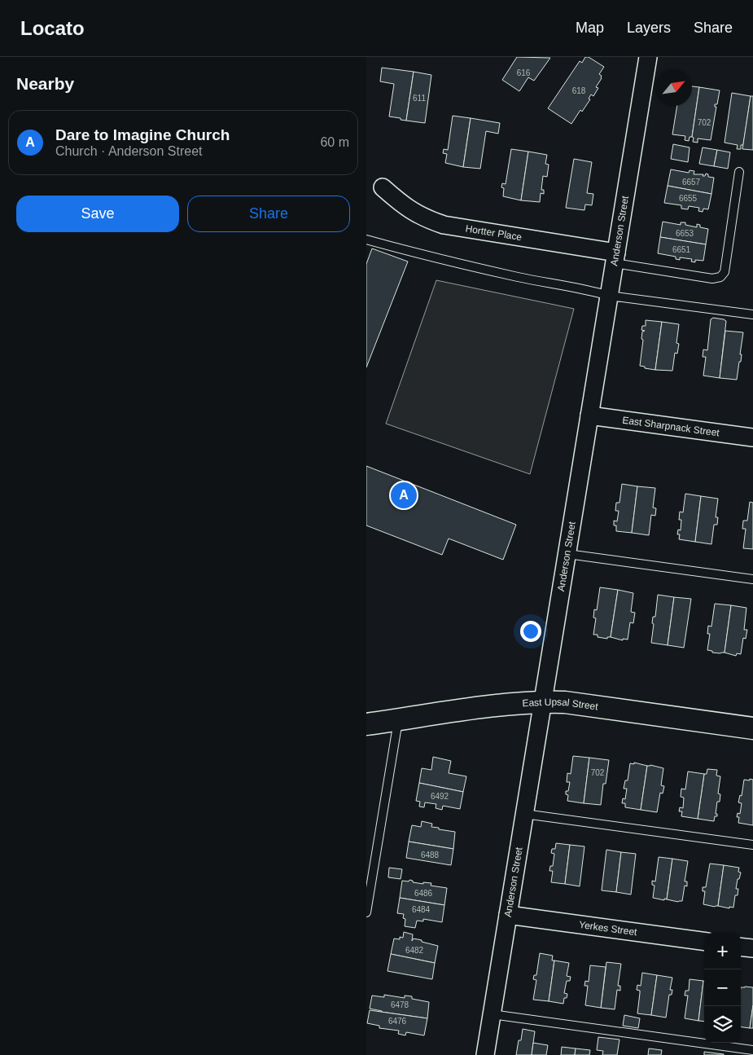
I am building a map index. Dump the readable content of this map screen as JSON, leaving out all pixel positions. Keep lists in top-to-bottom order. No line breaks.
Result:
{"streets":{"street":["Anderson Street","Hortter Place","East Sharpnack Street","East Upsal Street","Yerkes Street"]},"crossings":[["Anderson Street","Hortter Place"],["Anderson Street","East Sharpnack Street"],["Anderson Street","East Upsal Street"],["Anderson Street","Yerkes Street"]],"house_numbers":["616","618","611","702","6657","6655","6653","6651","702","6492","6488","6486","6484","6482","6478","6476"],"north":"top right","page":{"header":"Locato","nav":["Map","Layers","Share"],"heading":"Nearby","list":[{"mark":"A","name":"Dare to Imagine Church","note":"Church · Anderson Street","value":"60 m"}],"buttons":["Save","Share"],"pins":"A","map_buttons":["+","−"]}}
